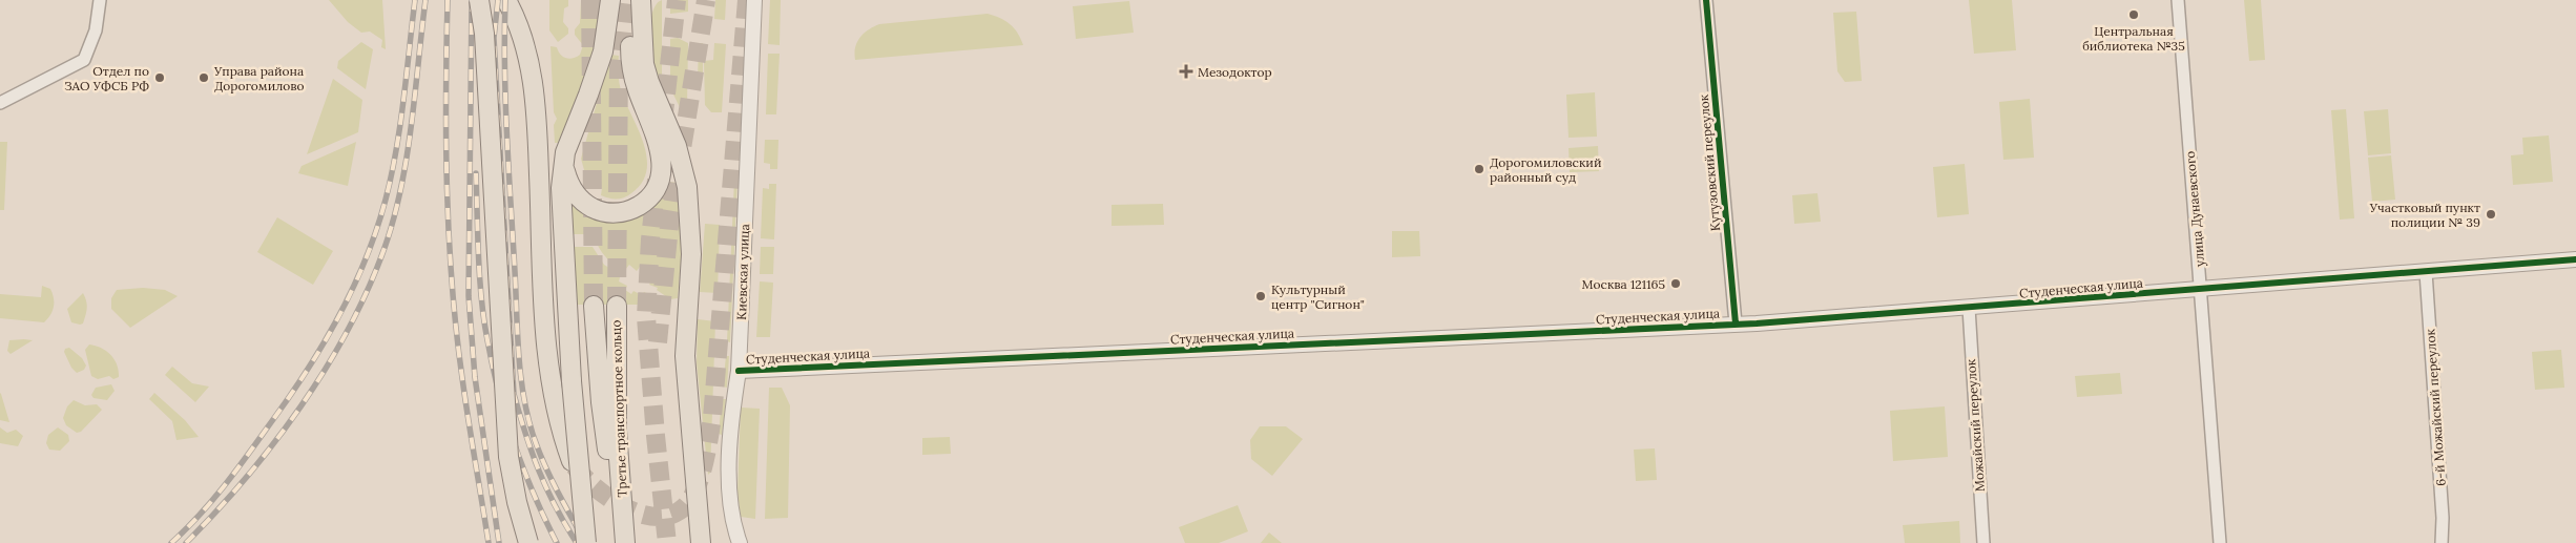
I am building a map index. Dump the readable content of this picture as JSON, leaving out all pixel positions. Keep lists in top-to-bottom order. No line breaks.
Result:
{"streets":{"main road":["Третье транспортное кольцо"],"street":["Кутузовский переулок","улица Дунаевского","Киевская улица","Студенческая улица","6-й Можайский переулок","Можайский переулок"]},"crossings":[["Кутузовский переулок","Студенческая улица"],["улица Дунаевского","Студенческая улица"],["Киевская улица","Студенческая улица"],["Студенческая улица","6-й Можайский переулок"],["Студенческая улица","Можайский переулок"]],"places":{"other":["Центральная библиотека №35","Отдел по ЗАО УФСБ РФ","Управа района Дорогомилово","Дорогомиловский районный суд","Участковый пункт полиции № 39","Москва 121165","Культурный центр \"Сигнон\""],"health":["Мезодоктор"]}}
